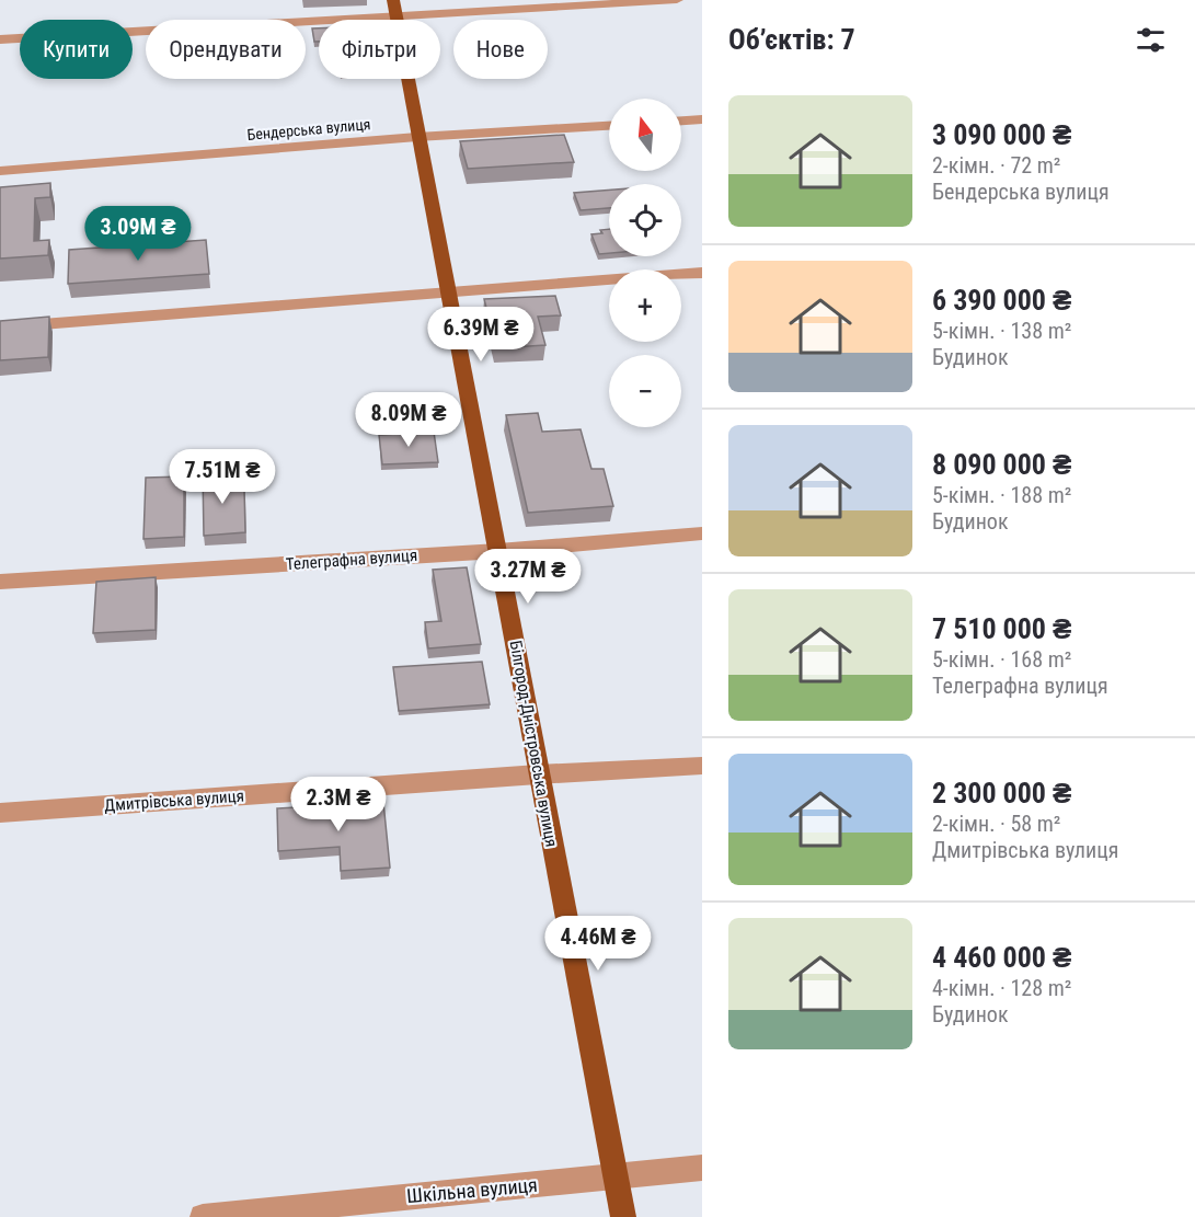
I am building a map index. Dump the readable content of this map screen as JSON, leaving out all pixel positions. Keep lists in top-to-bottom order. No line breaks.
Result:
{"streets":{"main road":["Білгород-Дністровська вулиця"],"street":["Бендерська вулиця","Телеграфна вулиця","Дмитрівська вулиця","Шкільна вулиця"]},"crossings":[["Бендерська вулиця","Білгород-Дністровська вулиця"],["Телеграфна вулиця","Білгород-Дністровська вулиця"],["Білгород-Дністровська вулиця","Дмитрівська вулиця"],["Білгород-Дністровська вулиця","Шкільна вулиця"]],"north":"top","page":{"heading":"Об’єктів: 7","chip":["Купити","Орендувати","Фільтри","Нове"],"list":[{"name":"3 090 000 ₴","note":"2-кімн. · 72 m² · Бендерська вулиця"},{"name":"6 390 000 ₴","note":"5-кімн. · 138 m² · Будинок"},{"name":"8 090 000 ₴","note":"5-кімн. · 188 m² · Будинок"},{"name":"7 510 000 ₴","note":"5-кімн. · 168 m² · Телеграфна вулиця"},{"name":"2 300 000 ₴","note":"2-кімн. · 58 m² · Дмитрівська вулиця"},{"name":"4 460 000 ₴","note":"4-кімн. · 128 m² · Будинок"}],"map_buttons":["+","−"],"price":["3.09M ₴","6.39M ₴","8.09M ₴","7.51M ₴","3.27M ₴","2.3M ₴","4.46M ₴"]}}
